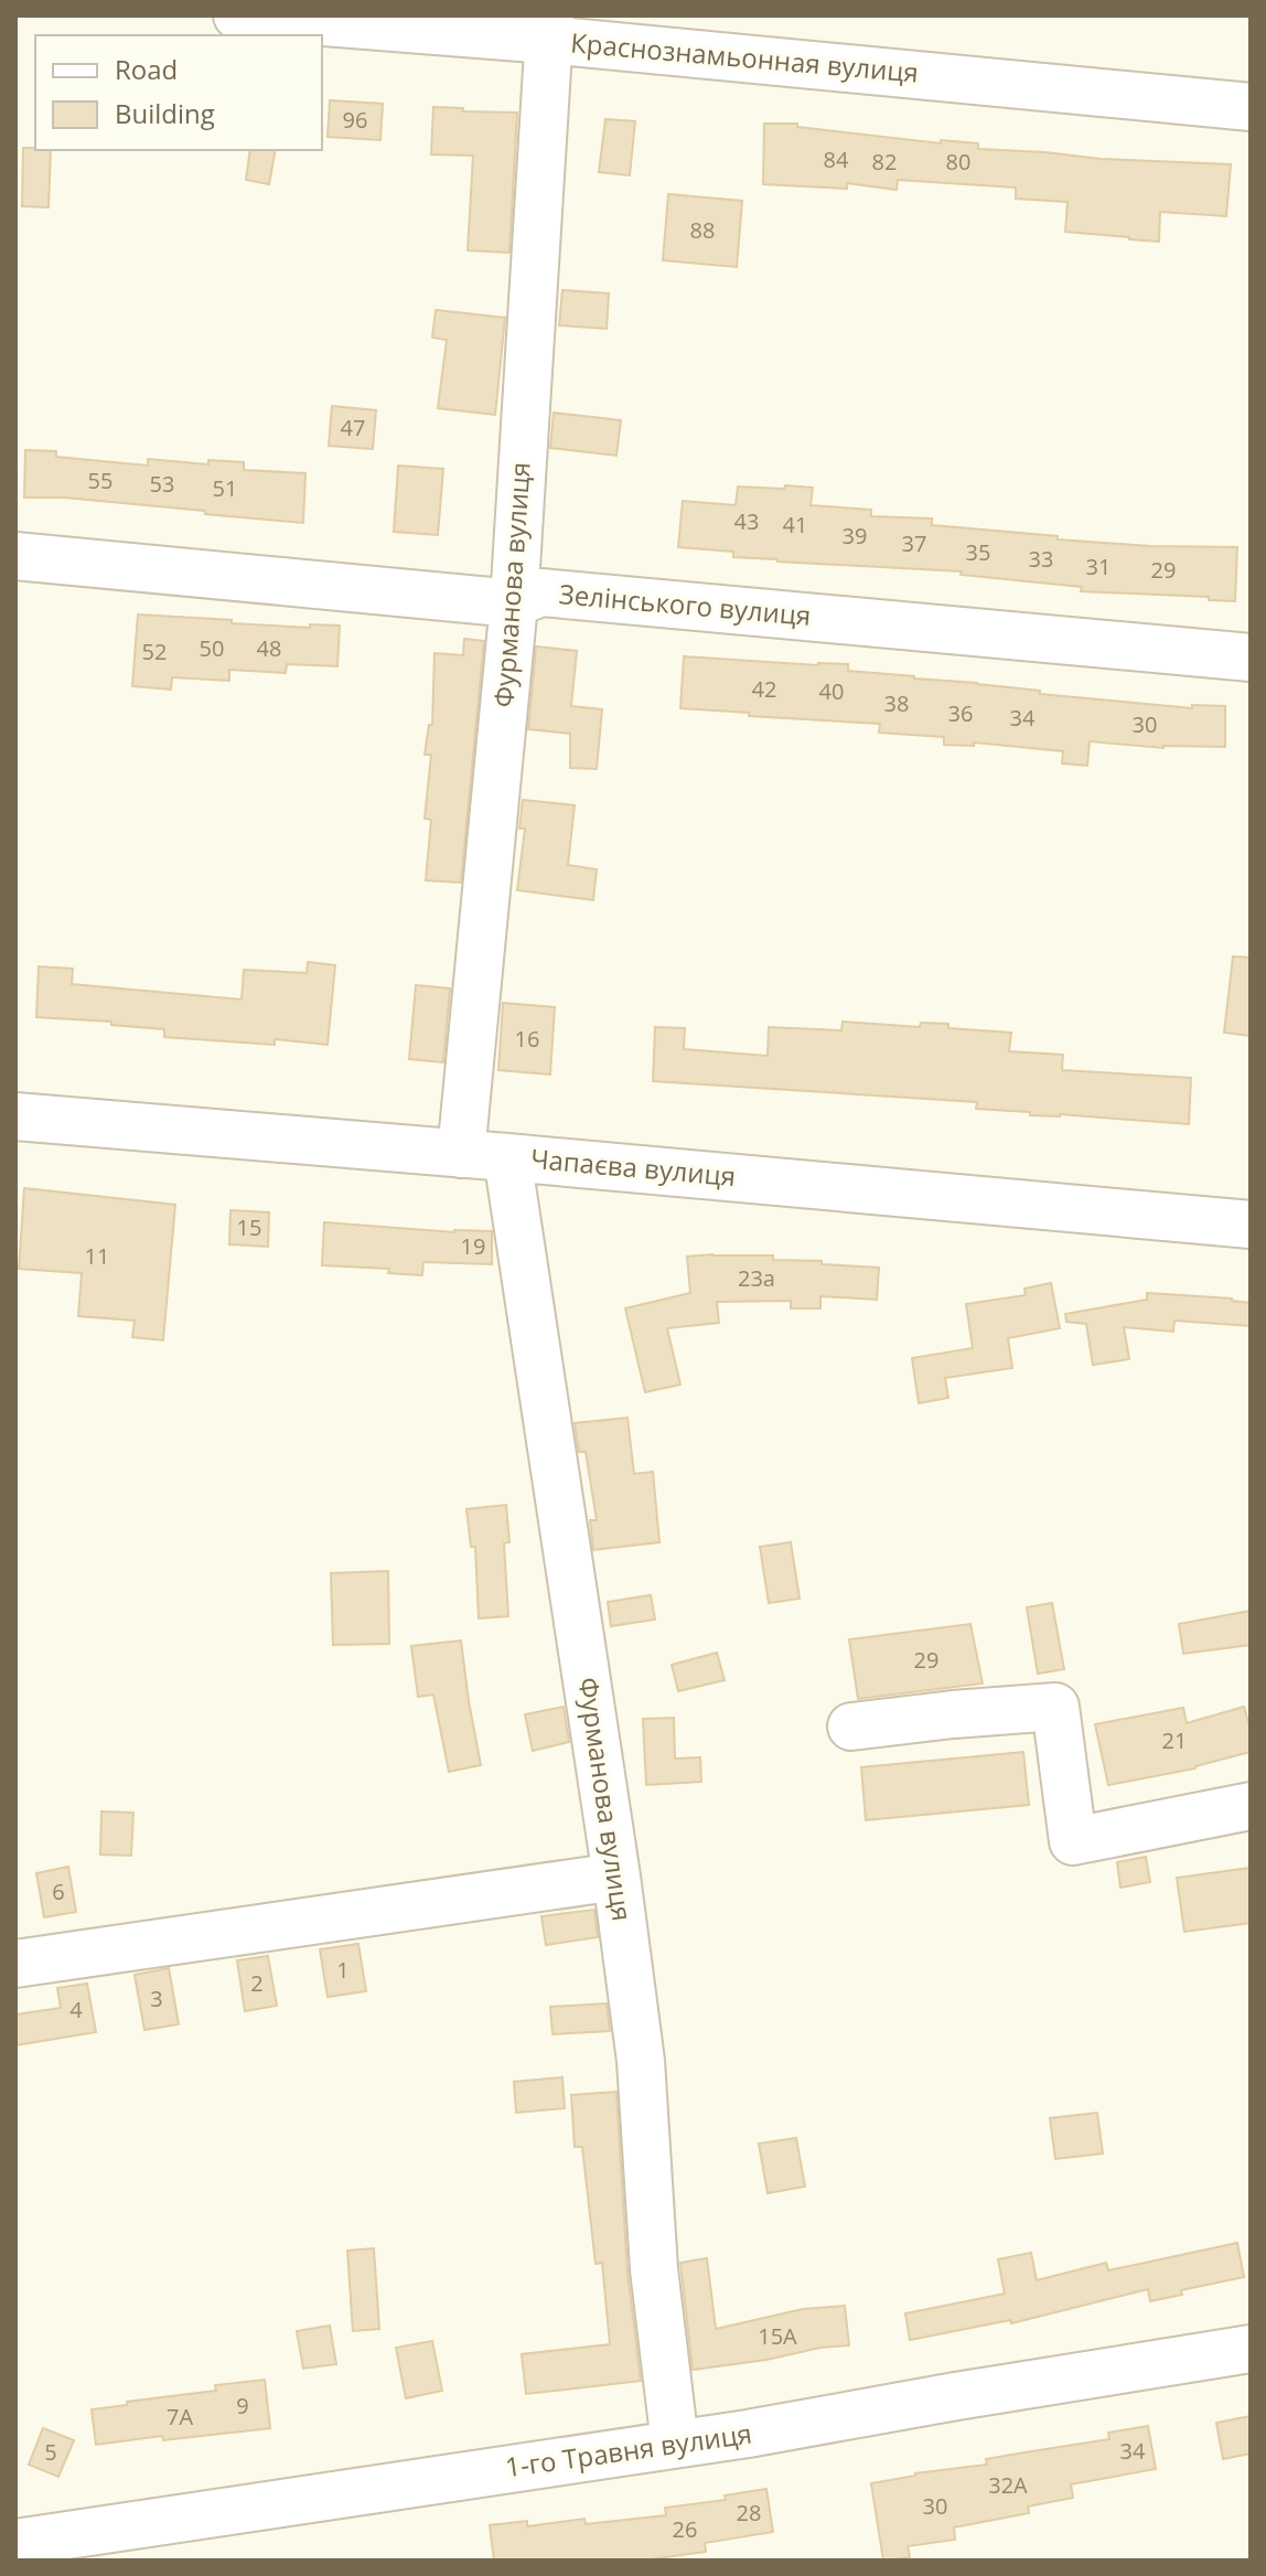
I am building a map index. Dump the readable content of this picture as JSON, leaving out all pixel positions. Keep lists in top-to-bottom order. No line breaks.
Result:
{"streets":{"street":["Краснознамьонная вулиця","Фурманова вулиця","Зелінського вулиця","Чапаєва вулиця","1-го Травня вулиця"]},"crossings":[["Краснознамьонная вулиця","Фурманова вулиця"],["Фурманова вулиця","Зелінського вулиця"],["Фурманова вулиця","Чапаєва вулиця"],["Фурманова вулиця","1-го Травня вулиця"]],"house_numbers":["96","84","82","80","88","47","55","53","51","43","41","39","37","35","33","31","29","50","48","52","42","40","38","36","34","30","16","15","19","11","23а","29","21","6","1","2","3","4","15А","9","7А","34","5","32А","30","28","26"],"legend":["Road","Building"]}
